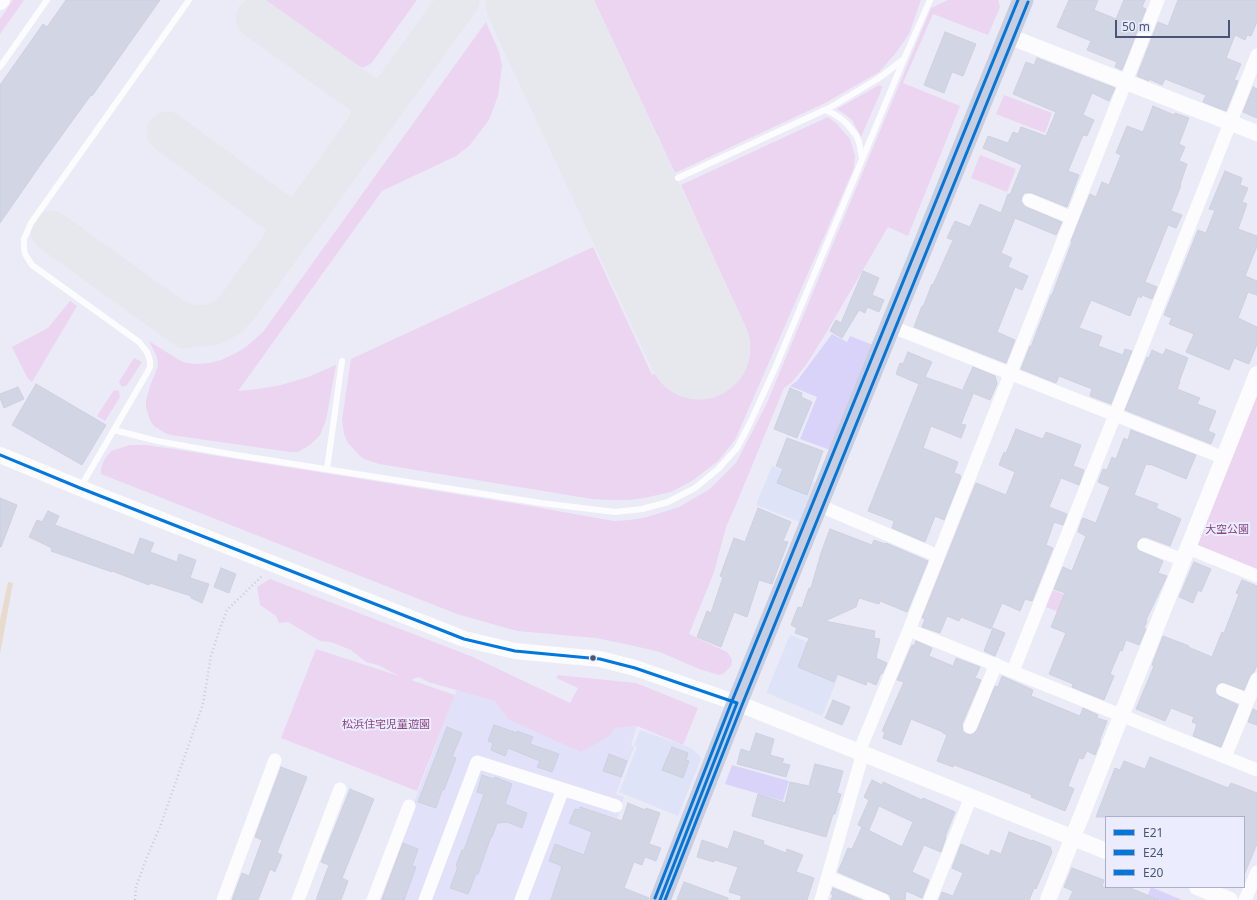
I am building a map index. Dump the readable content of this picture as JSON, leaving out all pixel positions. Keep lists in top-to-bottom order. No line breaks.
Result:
{"parks":["大空公園","松浜住宅児童遊園"],"lines":["transit line E20","transit line E24","transit line E21"],"legend":["E21","E24","E20"],"scale_bar":"50 m"}
